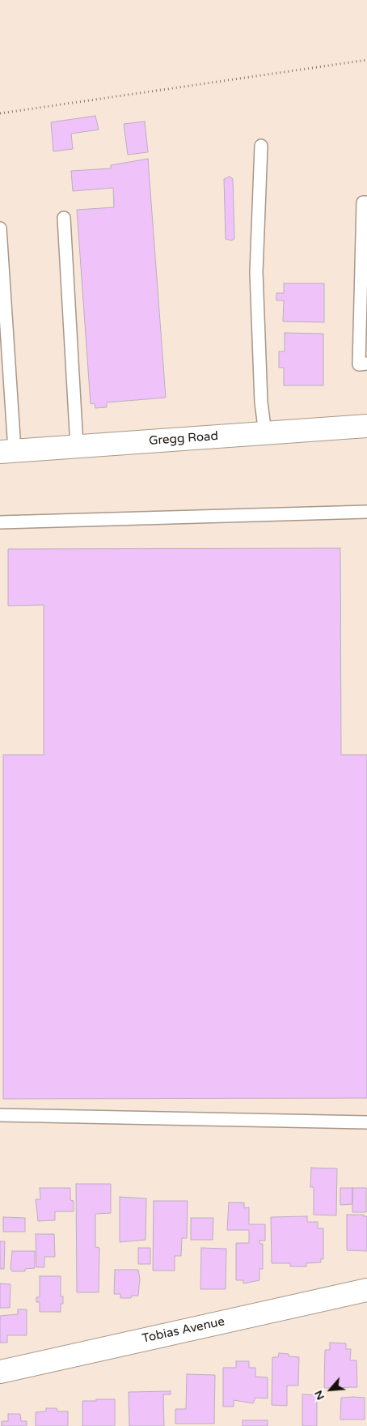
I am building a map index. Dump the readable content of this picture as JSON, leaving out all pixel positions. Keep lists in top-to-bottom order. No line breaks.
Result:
{"streets":{"street":["Gregg Road","Tobias Avenue"]},"north":"bottom left"}
